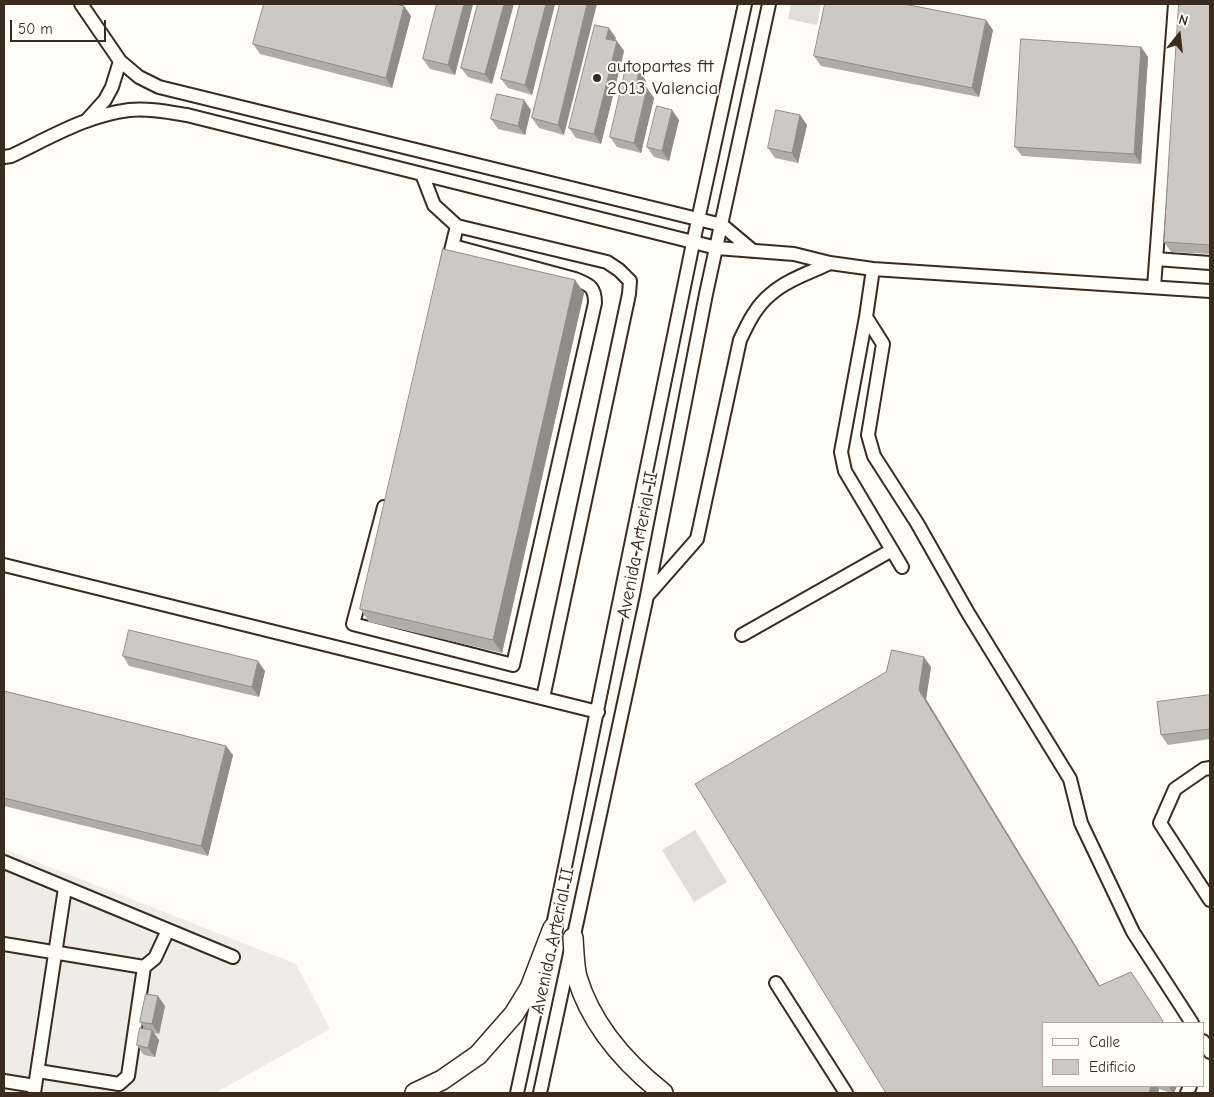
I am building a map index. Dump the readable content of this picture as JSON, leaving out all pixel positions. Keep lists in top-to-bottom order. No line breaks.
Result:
{"streets":{"street":["Avenida Arterial II"]},"places":["autopartes ftt 2013 Valencia"],"legend":["Calle","Edificio"],"scale_bar":"50 m","north":"top"}
